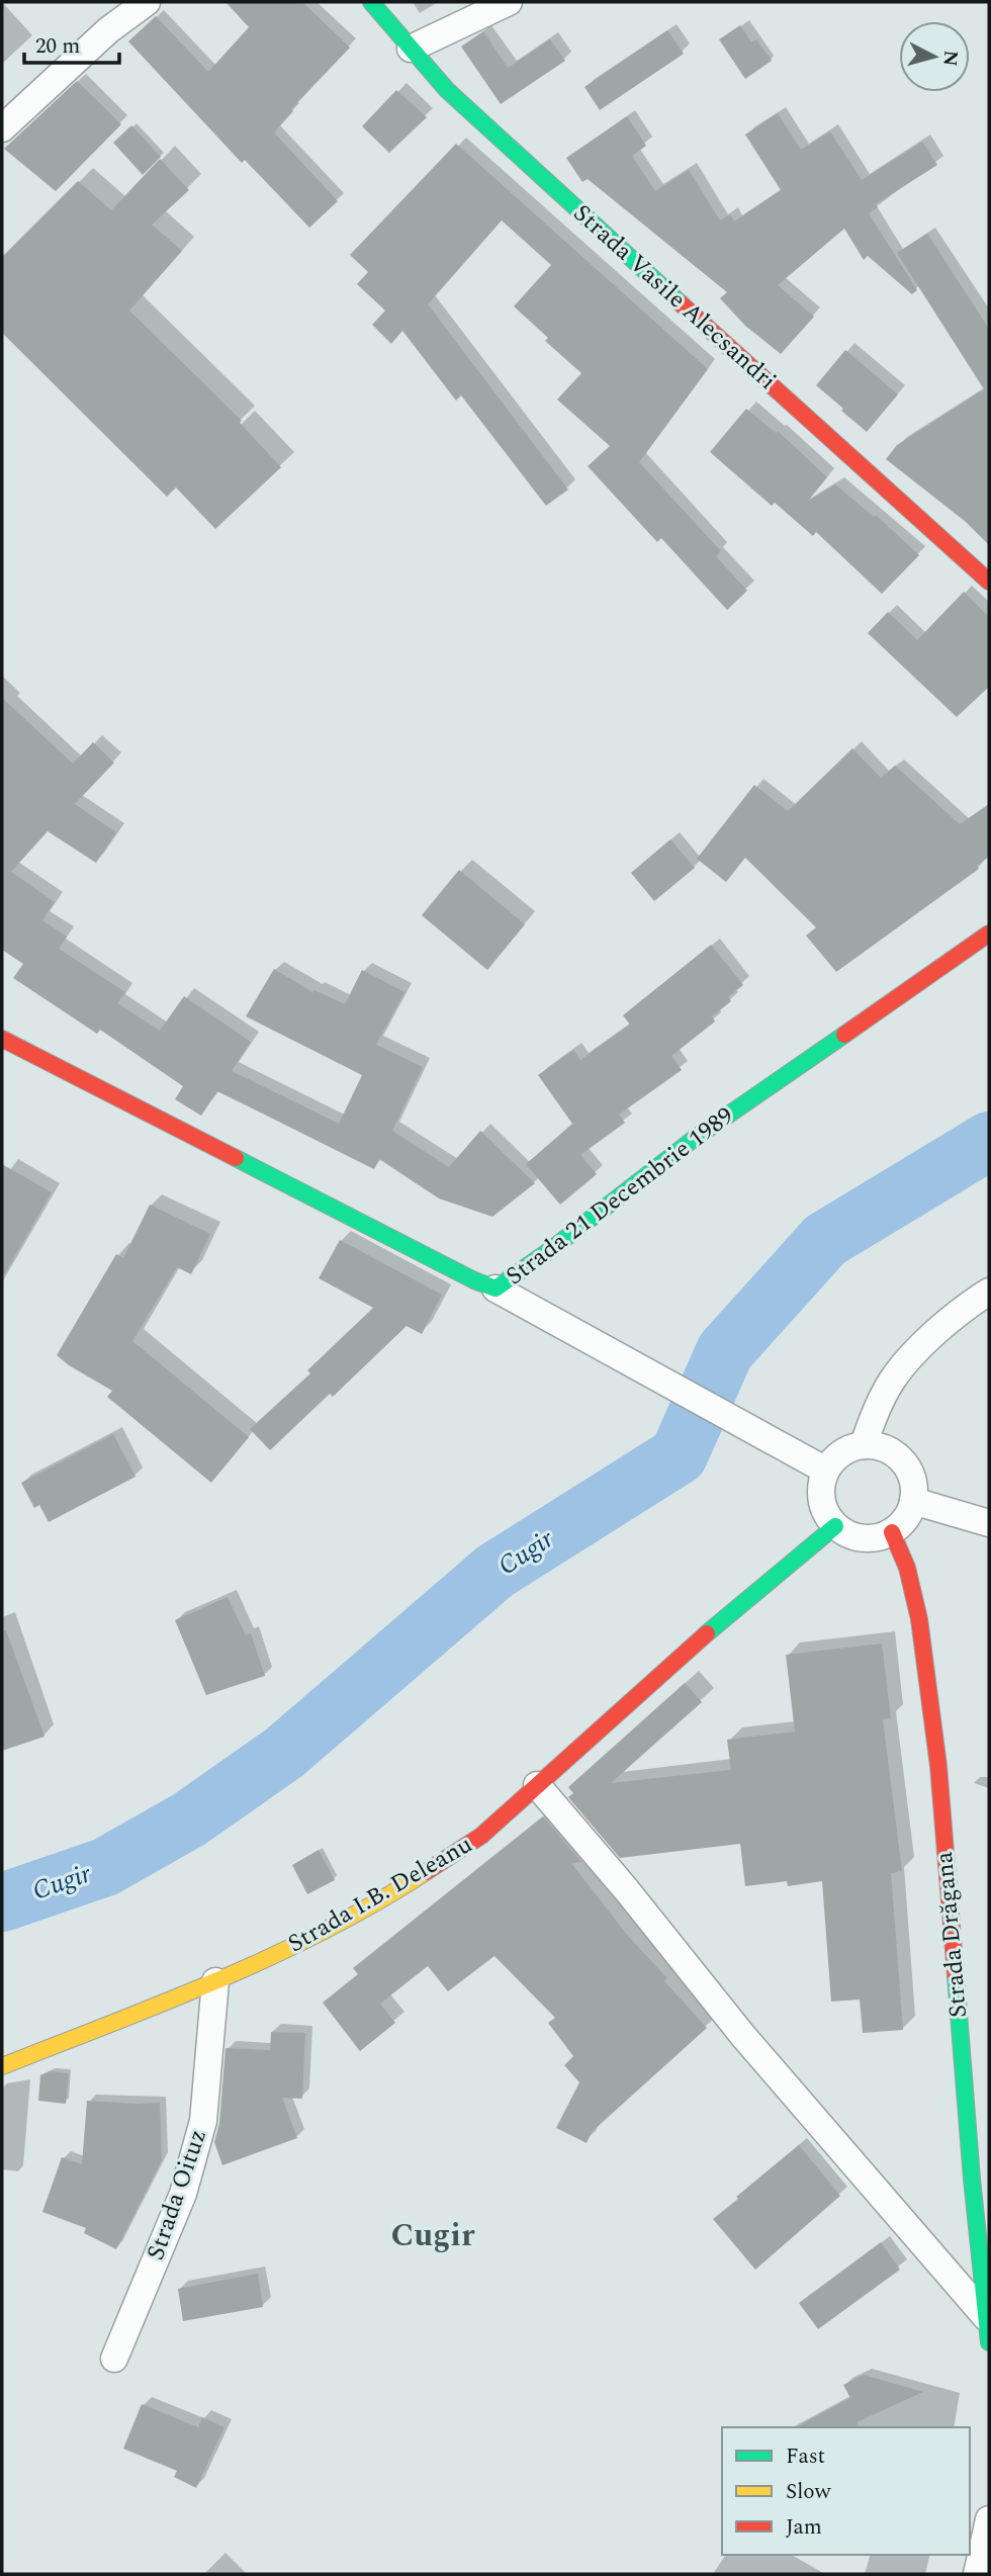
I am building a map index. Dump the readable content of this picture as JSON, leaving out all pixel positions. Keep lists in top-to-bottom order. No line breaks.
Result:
{"streets":{"street":["Strada Vasile Alecsandri","Strada 21 Decembrie 1989","Strada I.B. Deleanu","Strada Drăgana","Strada Oituz"]},"crossings":[["Strada I.B. Deleanu","Strada Drăgana"],["Strada I.B. Deleanu","Strada Oituz"]],"districts":["Cugir"],"water":["Cugir"],"legend":["Fast","Slow","Jam"],"scale_bar":"20 m","north":"right"}
